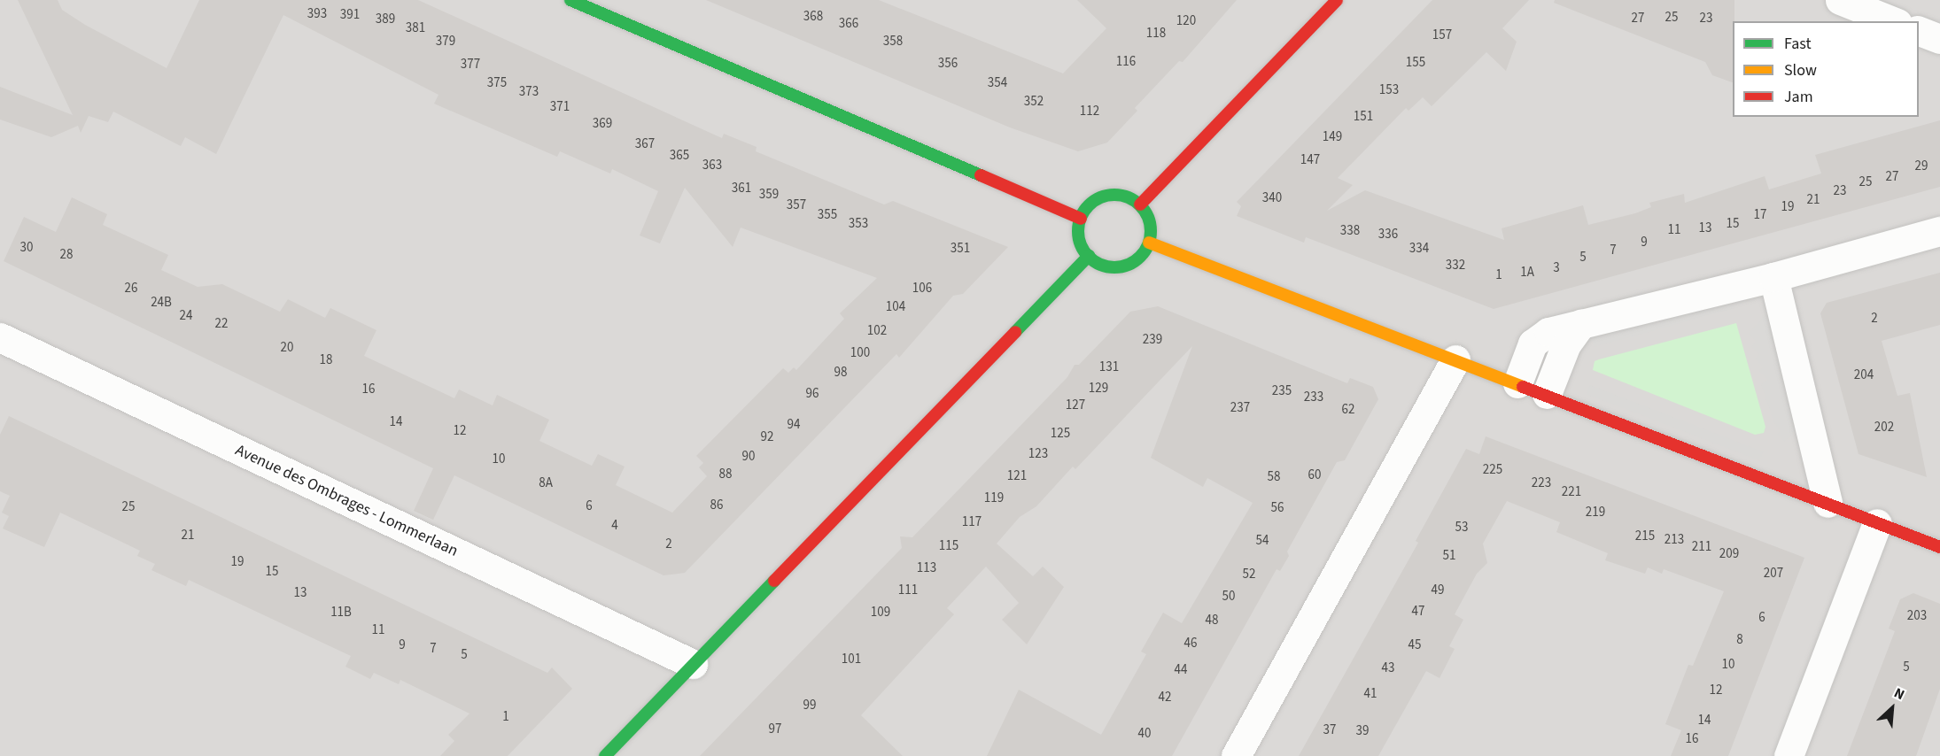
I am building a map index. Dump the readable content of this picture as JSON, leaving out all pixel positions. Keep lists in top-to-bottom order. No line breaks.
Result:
{"streets":{"street":["Avenue des Ombrages - Lommerlaan"]},"house_numbers":["393","391","368","25","27","23","389","120","366","381","118","157","379","358","116","155","356","377","375","354","153","373","352","371","112","151","369","149","367","365","147","363","29","27","25","361","23","359","340","21","357","19","355","17","353","15","13","11","338","336","9","30","351","334","7","28","5","332","3","1A","1","26","106","24B","104","24","2","22","102","239","20","100","18","131","98","204","129","16","235","96","233","127","237","62","14","94","202","12","125","92","123","90","10","225","88","60","121","58","8A","223","221","119","86","6","25","56","219","117","4","53","21","215","213","54","2","115","211","209","51","19","113","15","207","52","111","49","13","50","47","11B","109","203","6","48","11","8","46","9","45","7","5","101","10","5","43","44","12","41","42","99","1","14","97","37","39","40","16"],"legend":["Fast","Slow","Jam"],"north":"top right"}
